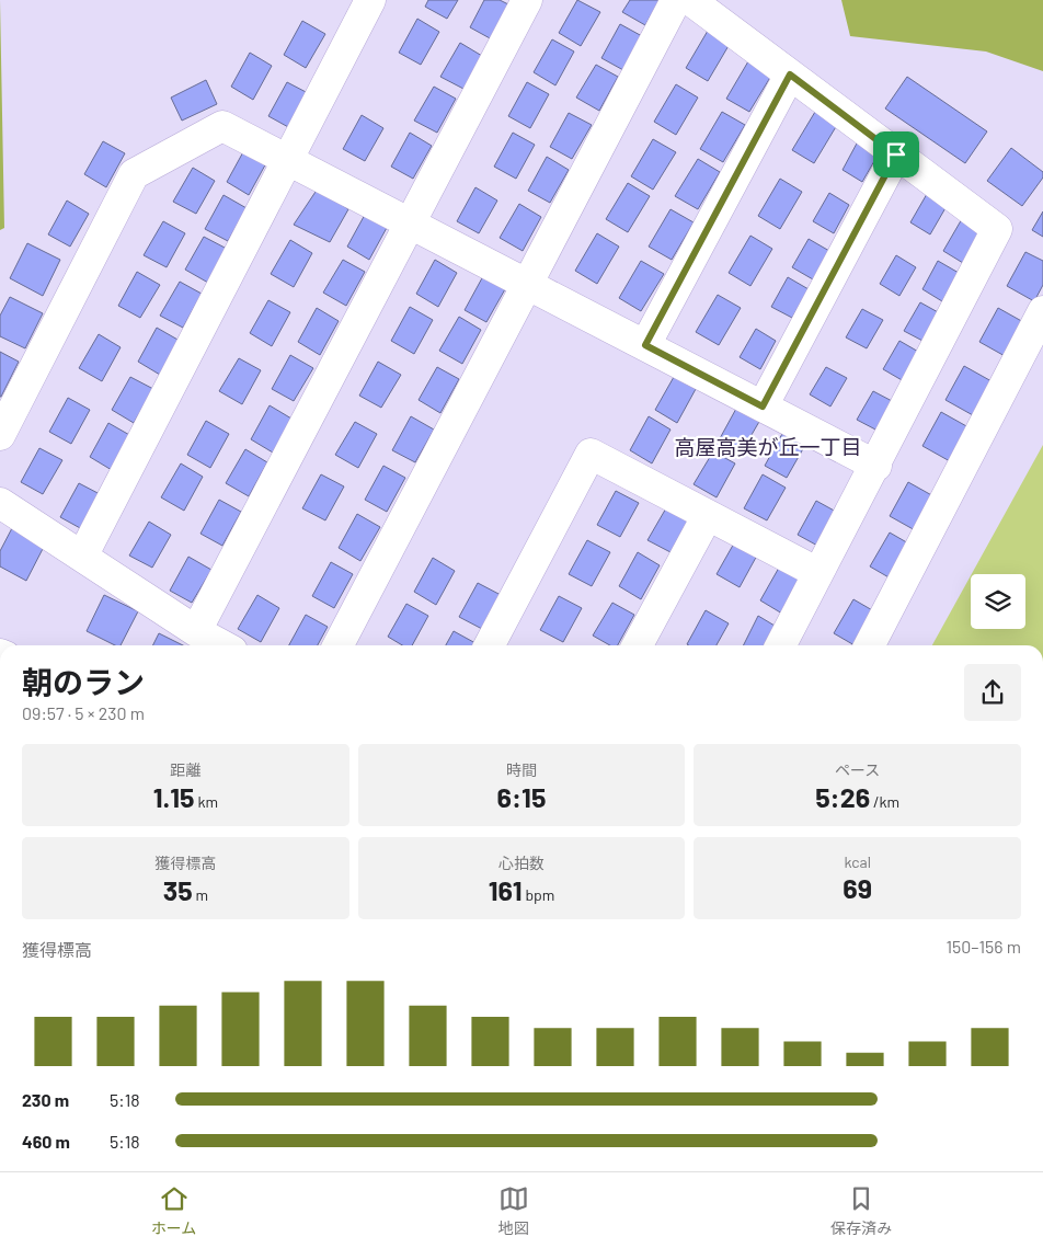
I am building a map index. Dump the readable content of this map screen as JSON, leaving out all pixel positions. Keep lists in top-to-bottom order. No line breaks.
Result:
{"districts":["高屋高美が丘一丁目"],"page":{"heading":["朝のラン","09:57 · 5 × 230 m"],"stats":[["距離","1.15 km"],["時間","6:15"],["ペース","5:26 /km"],["獲得標高","35 m"],["心拍数","161 bpm"],["kcal","69"]],"chart":["獲得標高","150–156 m"],"list":[{"name":"230 m","note":"5:18"},{"name":"460 m","note":"5:18"}],"tabs":["ホーム","地図","保存済み"]}}
